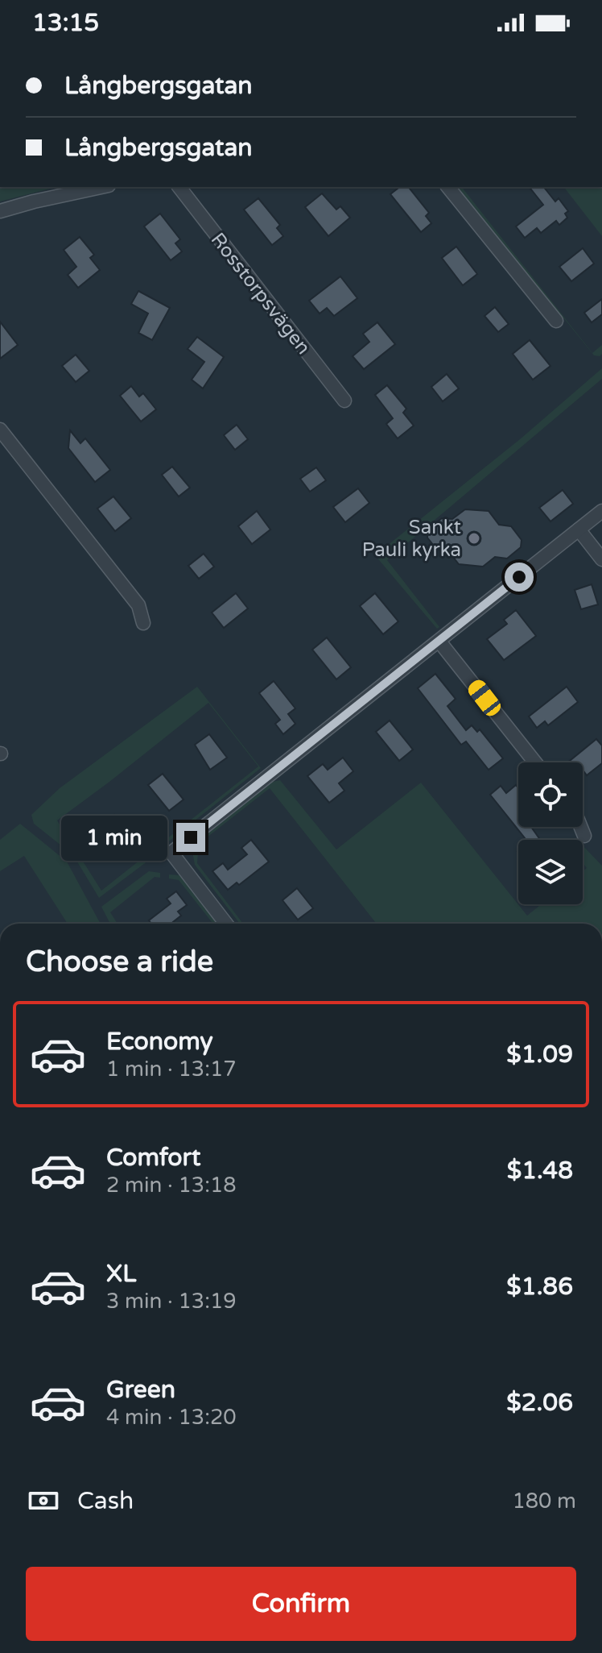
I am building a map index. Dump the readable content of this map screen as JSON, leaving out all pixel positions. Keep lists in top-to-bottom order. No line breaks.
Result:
{"streets":{"street":["Rosstorpsvägen"]},"places":["Sankt Pauli kyrka"],"page":{"status":"13:15","banner":["Långbergsgatan","Långbergsgatan"],"bubble":"1 min","heading":"Choose a ride","list":[{"name":"Economy","note":"1 min · 13:17","value":"$1.09"},{"name":"Comfort","note":"2 min · 13:18","value":"$1.48"},{"name":"XL","note":"3 min · 13:19","value":"$1.86"},{"name":"Green","note":"4 min · 13:20","value":"$2.06"}],"pay":["Cash","180 m"],"buttons":"Confirm"}}
